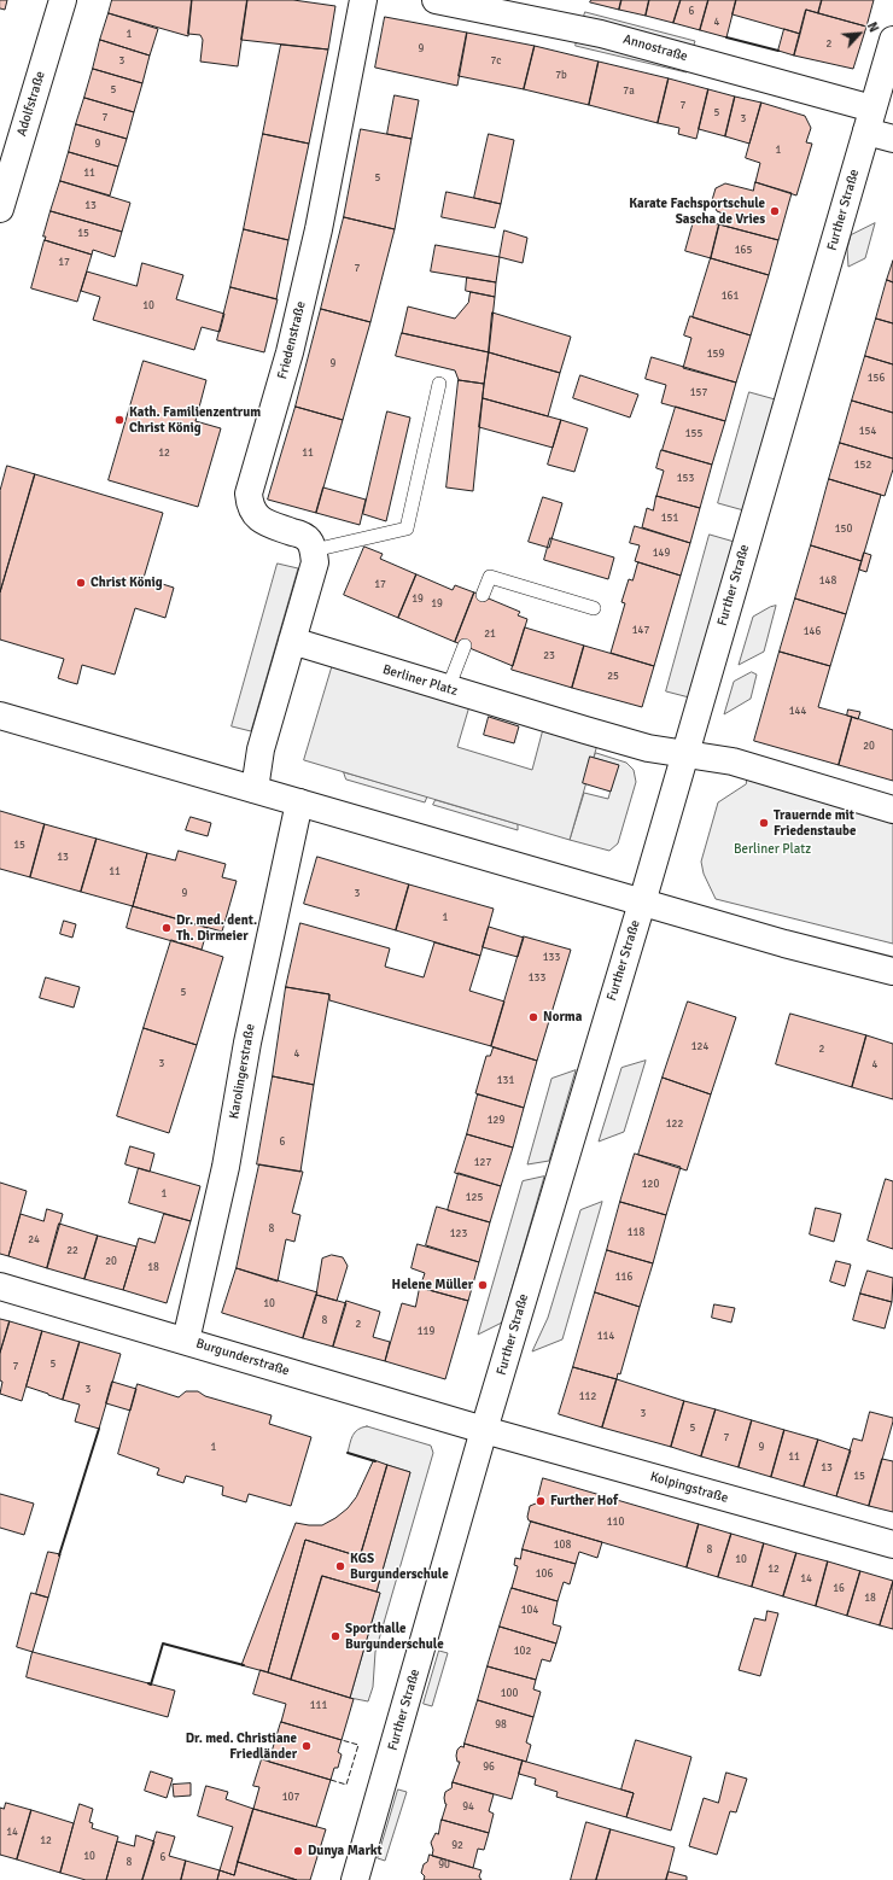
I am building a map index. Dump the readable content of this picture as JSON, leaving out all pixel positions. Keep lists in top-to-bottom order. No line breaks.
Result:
{"streets":{"street":["Annostraße","Adolfstraße","Further Straße","Friedenstraße","Berliner Platz","Karolingerstraße","Burgunderstraße","Kolpingstraße"]},"crossings":[["Annostraße","Further Straße"],["Further Straße","Berliner Platz"],["Further Straße","Burgunderstraße"],["Further Straße","Kolpingstraße"],["Karolingerstraße","Burgunderstraße"],["Burgunderstraße","Kolpingstraße"]],"parks":["Berliner Platz"],"places":["Karate Fachsportschule Sascha de Vries","Kath. Familienzentrum Christ König","Christ König","Trauernde mit Friedenstaube","Dr. med. dent. Th. Dirmeier","Norma","Helene Müller","Further Hof","KGS Burgunderschule","Sporthalle Burgunderschule","Dr. med. Christiane Friedländer","Dunya Markt"],"house_numbers":["6","4","1","2","9","3","7c","7b","5","7a","7","5","7","3","9","1","11","5","13","15","165","17","7","161","10","159","9","156","157","154","155","12","11","152","153","151","150","149","148","17","19","19","147","146","21","23","25","144","20","15","13","11","9","3","1","133","133","5","124","2","4","3","4","131","129","122","6","127","120","1","125","8","118","123","24","22","20","18","116","10","8","2","119","114","5","7","3","112","3","5","7","1","9","11","13","15","110","108","8","10","12","106","14","16","18","104","102","100","111","98","96","107","94","14","12","92","10","6","8","90"],"north":"top right"}
